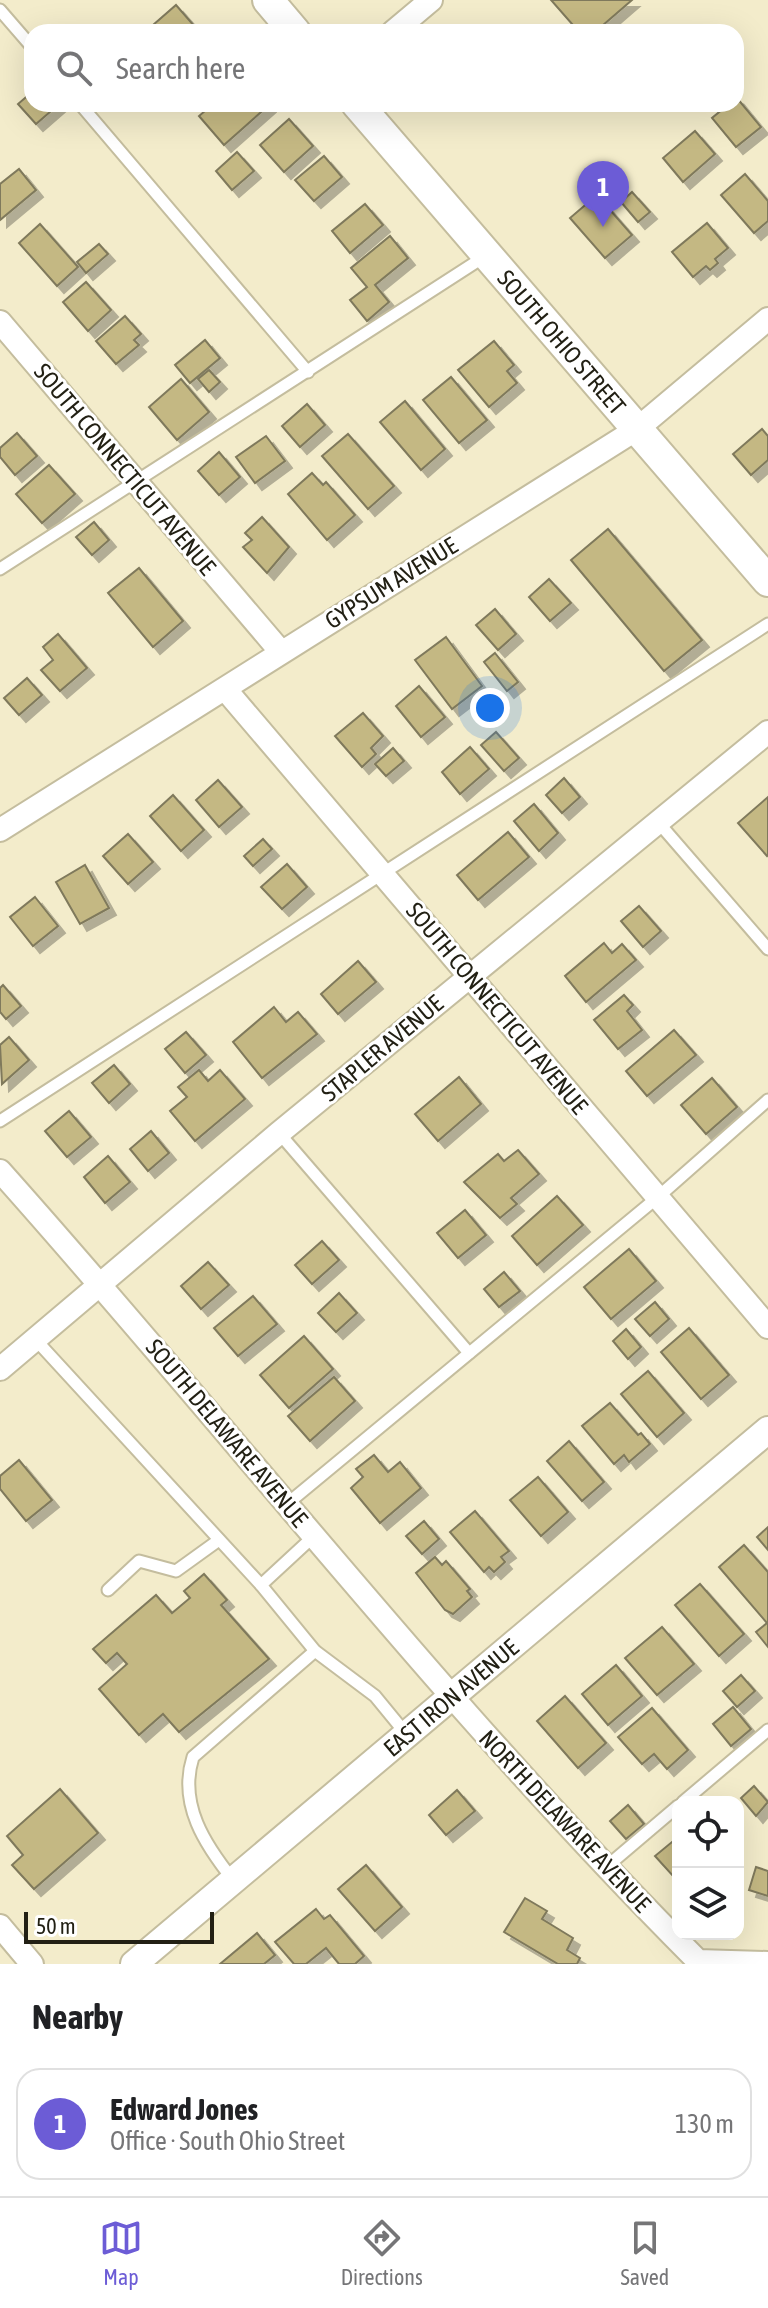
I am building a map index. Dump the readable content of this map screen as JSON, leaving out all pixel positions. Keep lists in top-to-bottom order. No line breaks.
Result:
{"streets":{"main road":["SOUTH OHIO STREET"],"street":["SOUTH CONNECTICUT AVENUE","GYPSUM AVENUE","STAPLER AVENUE","SOUTH DELAWARE AVENUE","EAST IRON AVENUE","NORTH DELAWARE AVENUE"]},"crossings":[["SOUTH OHIO STREET","GYPSUM AVENUE"],["SOUTH CONNECTICUT AVENUE","GYPSUM AVENUE"],["SOUTH CONNECTICUT AVENUE","STAPLER AVENUE"],["STAPLER AVENUE","SOUTH DELAWARE AVENUE"],["SOUTH DELAWARE AVENUE","EAST IRON AVENUE"],["SOUTH DELAWARE AVENUE","NORTH DELAWARE AVENUE"],["EAST IRON AVENUE","NORTH DELAWARE AVENUE"]],"scale_bar":"50 m","page":{"search":"Search here","pins":"1","scale":"50 m","heading":"Nearby","list":[{"mark":"1","name":"Edward Jones","note":"Office · South Ohio Street","value":"130 m"}],"nav":["Map","Directions","Saved"]}}
